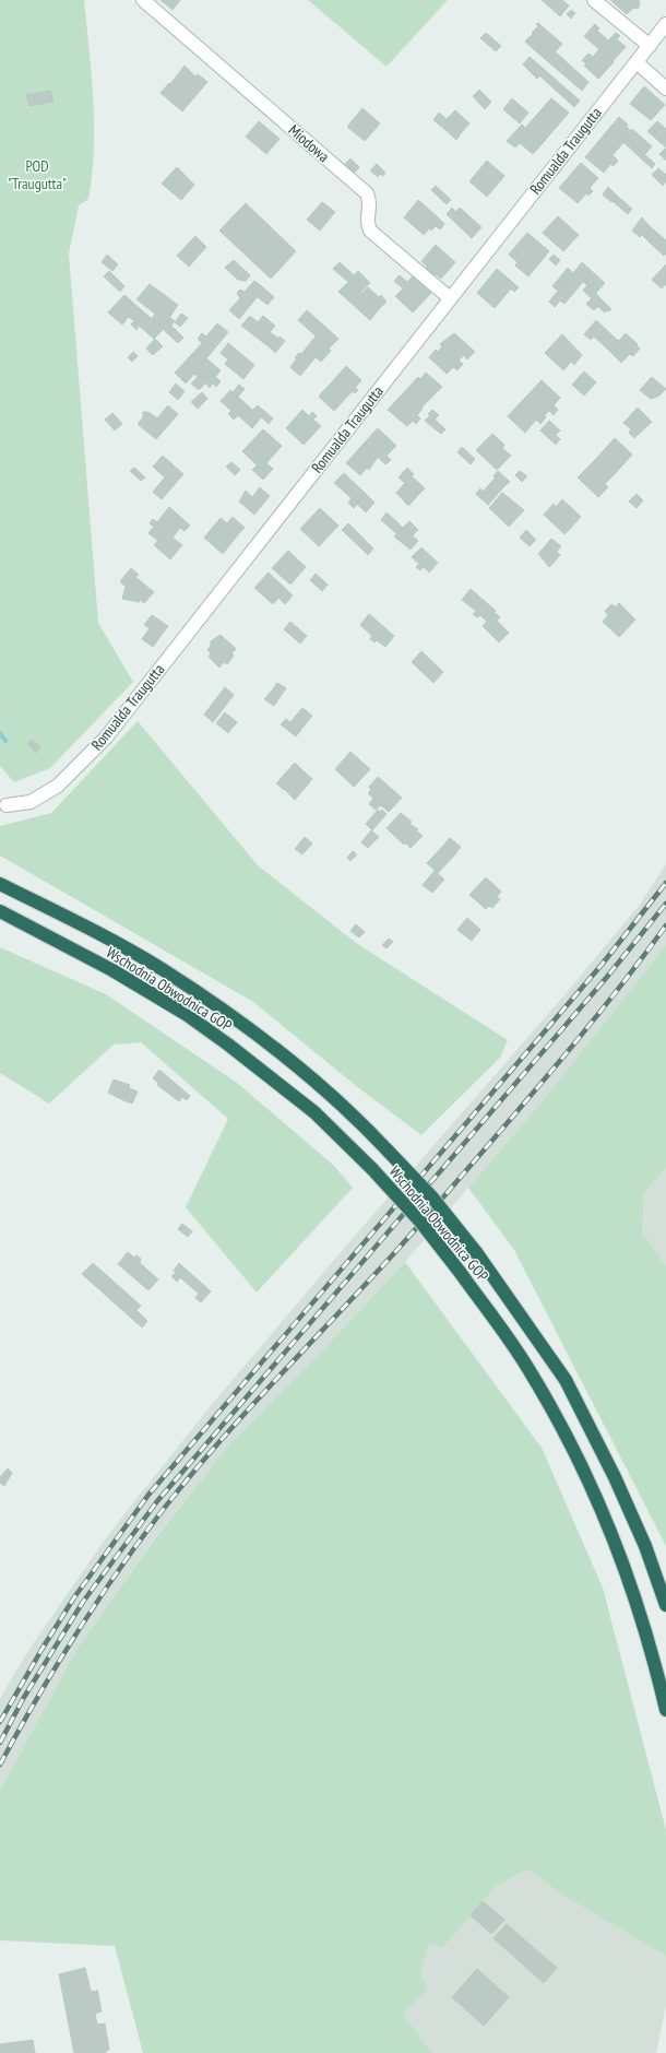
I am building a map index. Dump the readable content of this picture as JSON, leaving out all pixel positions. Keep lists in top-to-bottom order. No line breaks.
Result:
{"streets":{"highway":["Wschodnia Obwodnica GOP"],"street":["Miodowa","Romualda Traugutta"]},"crossings":[["Miodowa","Romualda Traugutta"]],"parks":["POD \"Traugutta\""]}
